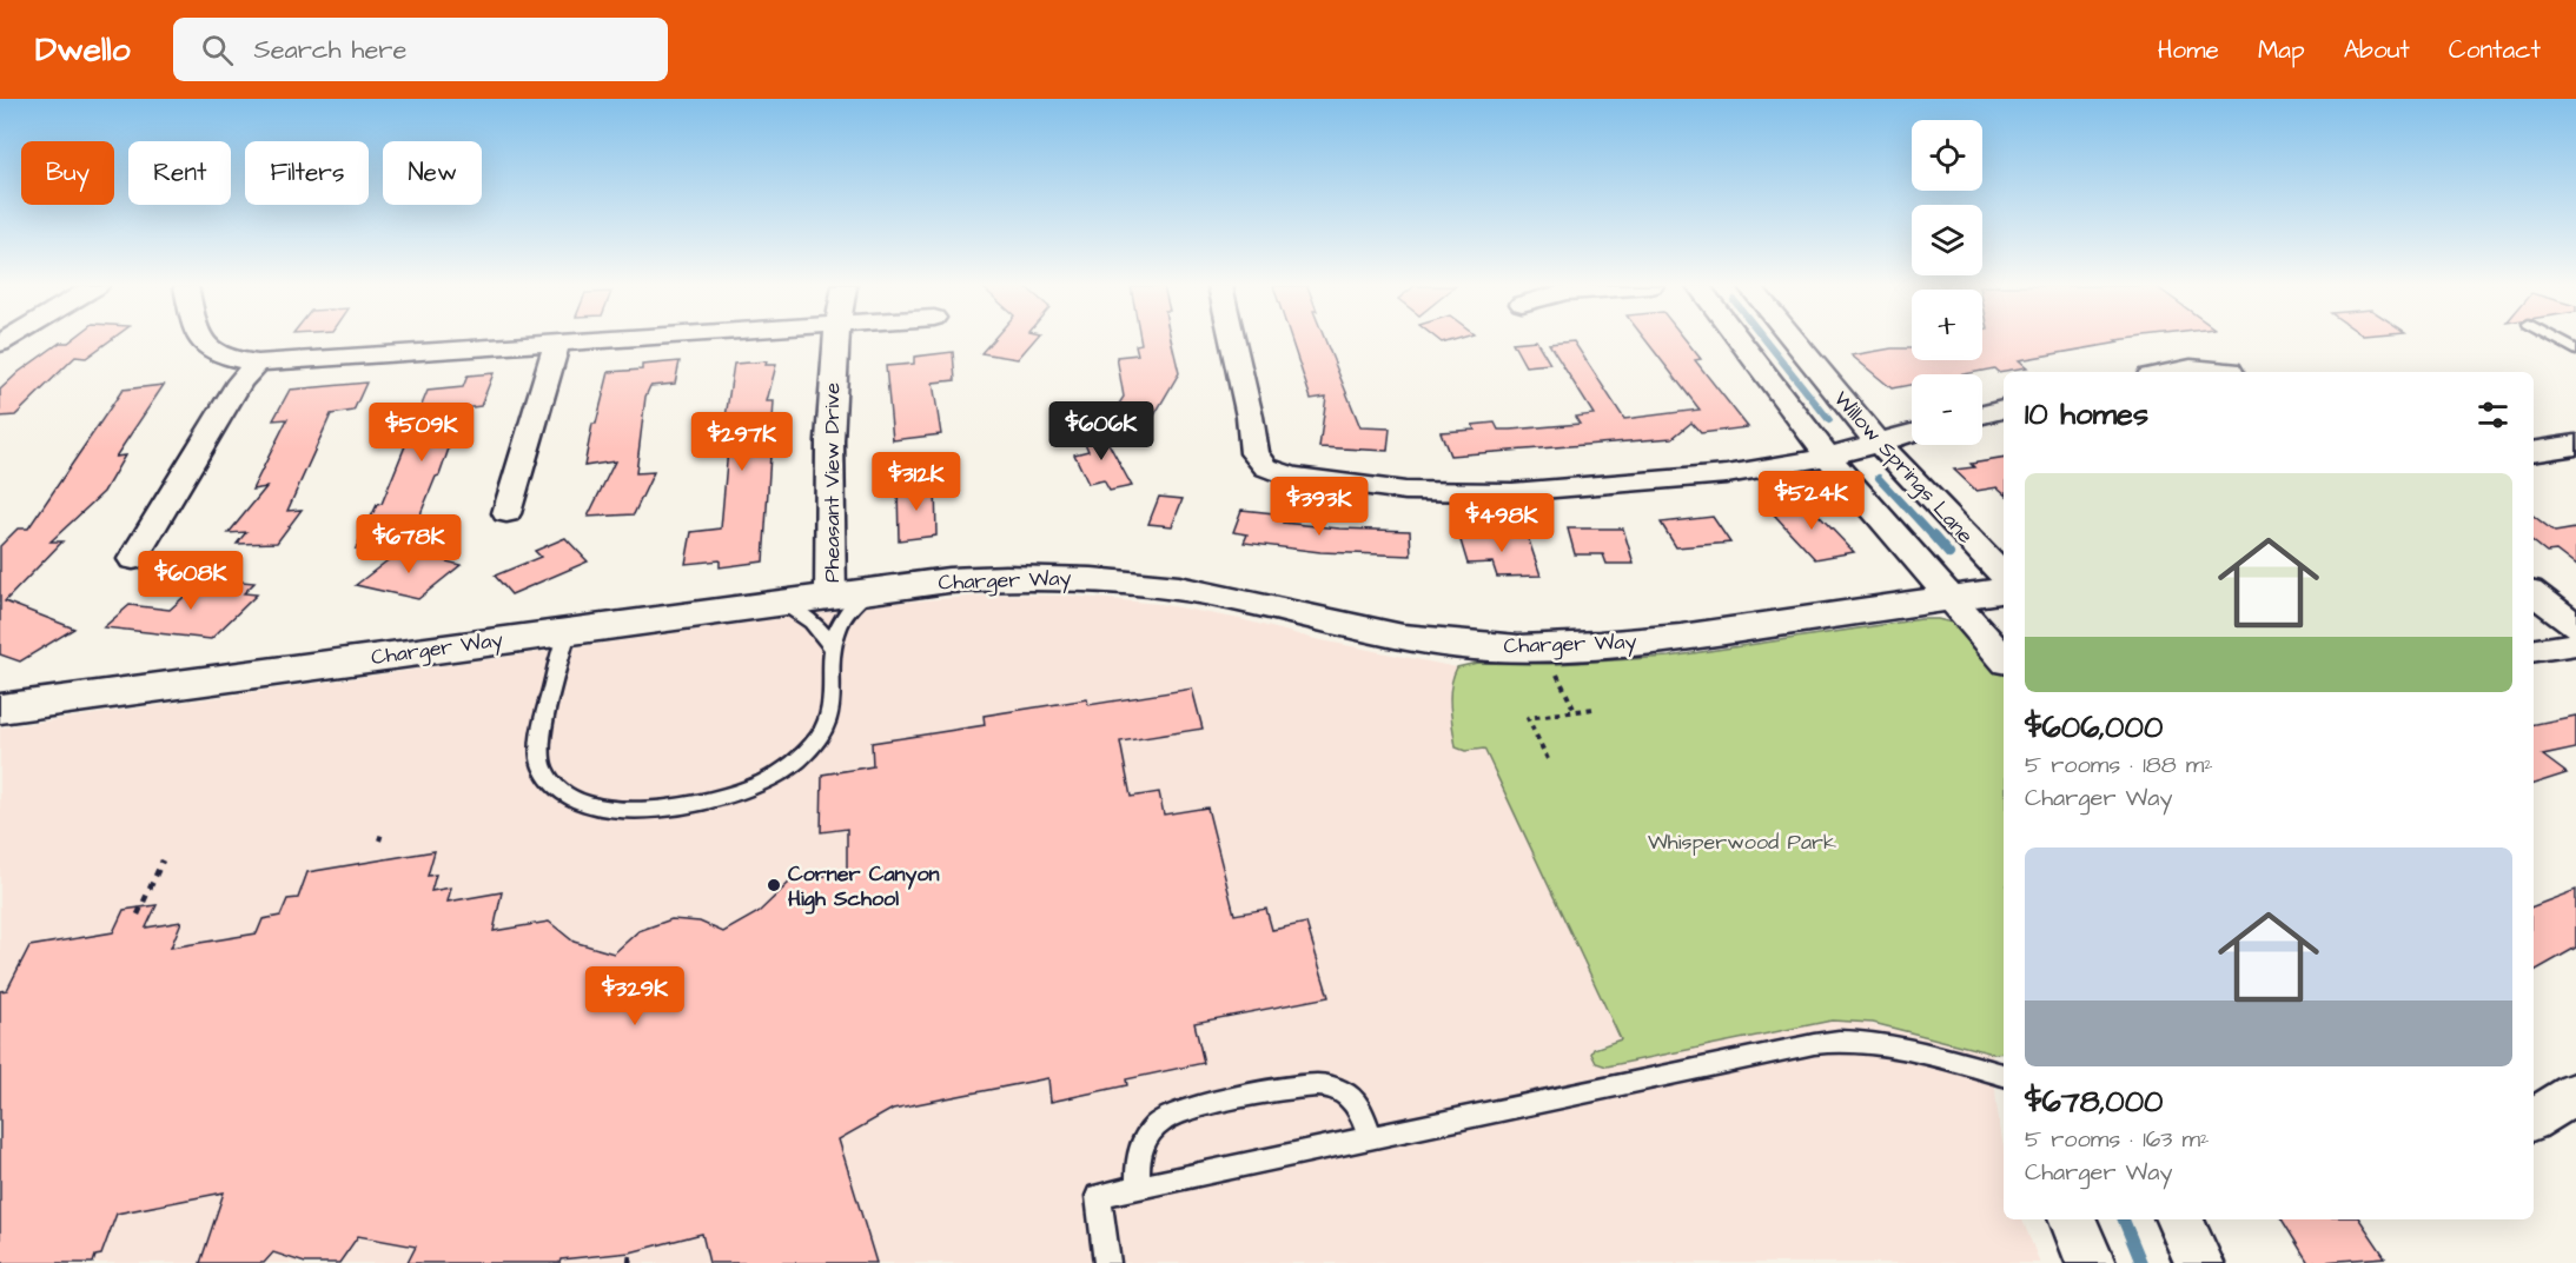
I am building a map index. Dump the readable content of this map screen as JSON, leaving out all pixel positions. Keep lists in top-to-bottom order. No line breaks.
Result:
{"streets":{"street":["Willow Springs Lane","Pheasant View Drive","Charger Way"]},"crossings":[["Pheasant View Drive","Charger Way"]],"parks":["Whisperwood Park"],"places":["Corner Canyon High School"],"page":{"header":"Dwello","search":"Search here","nav":["Home","Map","About","Contact"],"map_buttons":["+","−"],"chip":["Buy","Rent","Filters","New"],"heading":"10 homes","price":["$606K","$509K","$297K","$312K","$524K","$393K","$498K","$678K","$608K","$329K"],"list":[{"name":"$606,000","note":"5 rooms · 188 m² · Charger Way"},{"name":"$678,000","note":"5 rooms · 163 m² · Charger Way"}]}}
